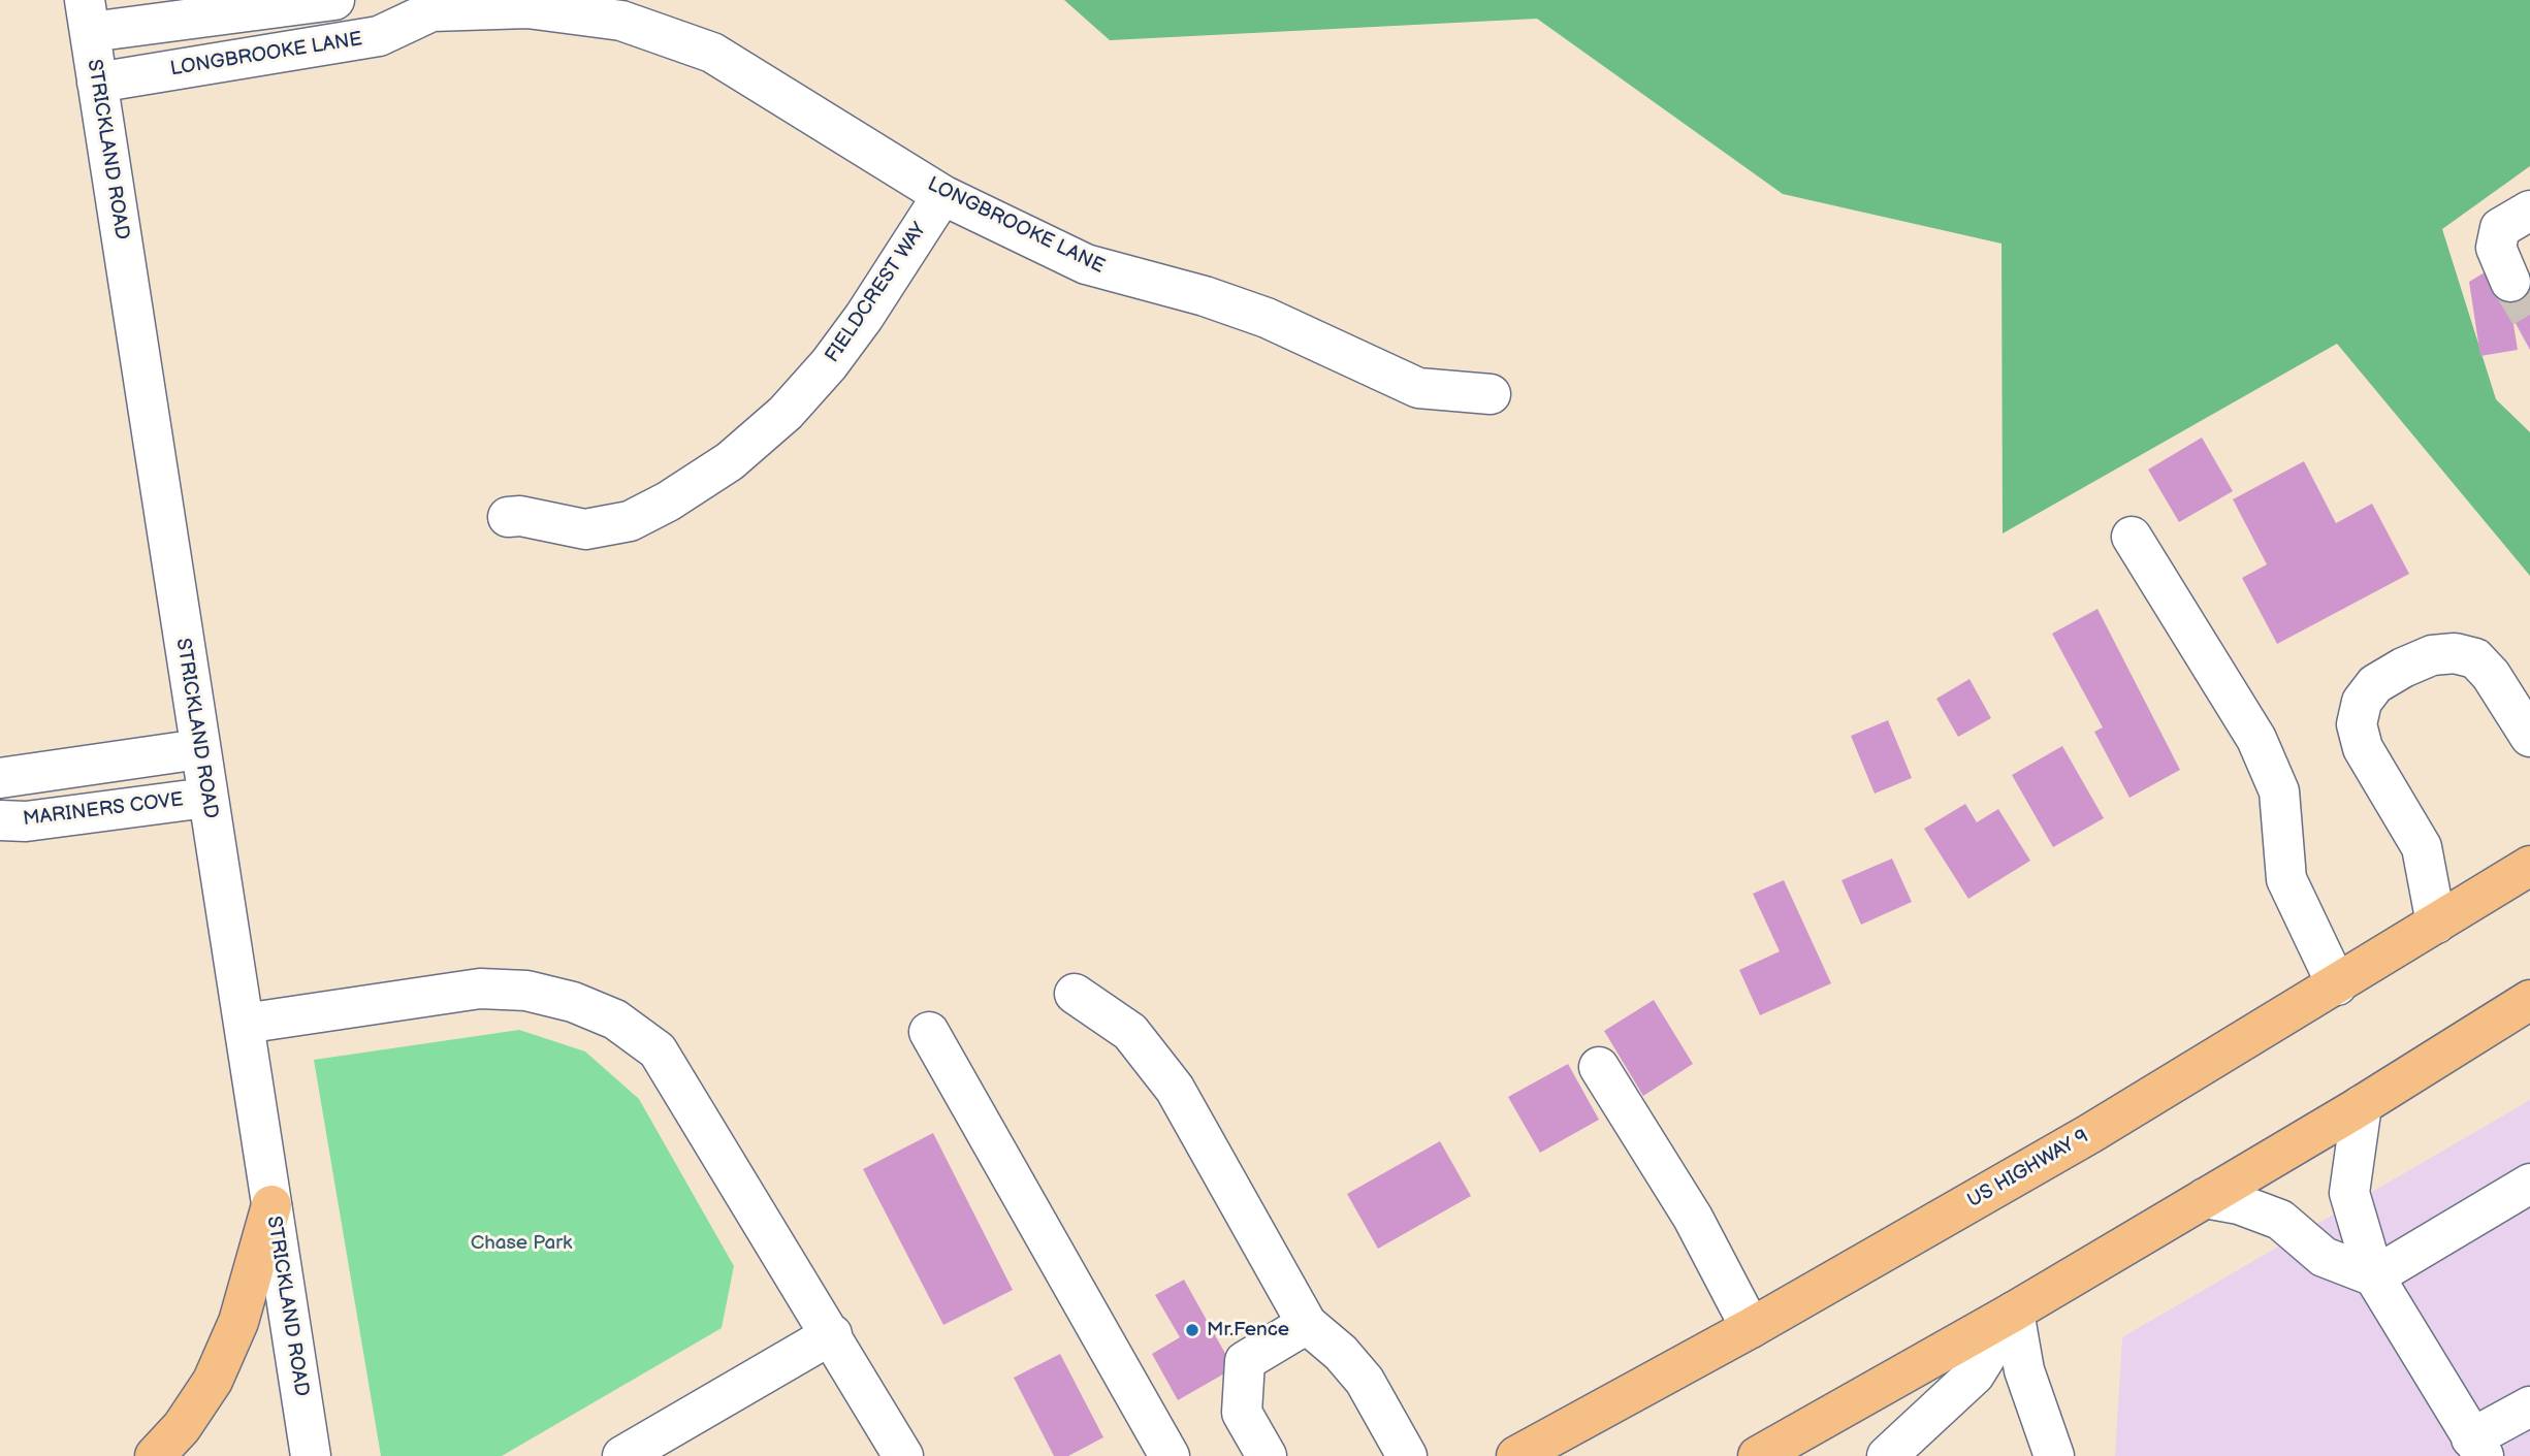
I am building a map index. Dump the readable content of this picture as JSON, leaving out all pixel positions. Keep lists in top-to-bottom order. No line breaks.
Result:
{"streets":{"highway":["US HIGHWAY 9"],"street":["LONGBROOKE LANE","STRICKLAND ROAD","FIELDCREST WAY","MARINERS COVE"]},"crossings":[["LONGBROOKE LANE","STRICKLAND ROAD"],["LONGBROOKE LANE","FIELDCREST WAY"],["STRICKLAND ROAD","MARINERS COVE"]],"parks":["Chase Park"],"places":["Mr.Fence"]}
